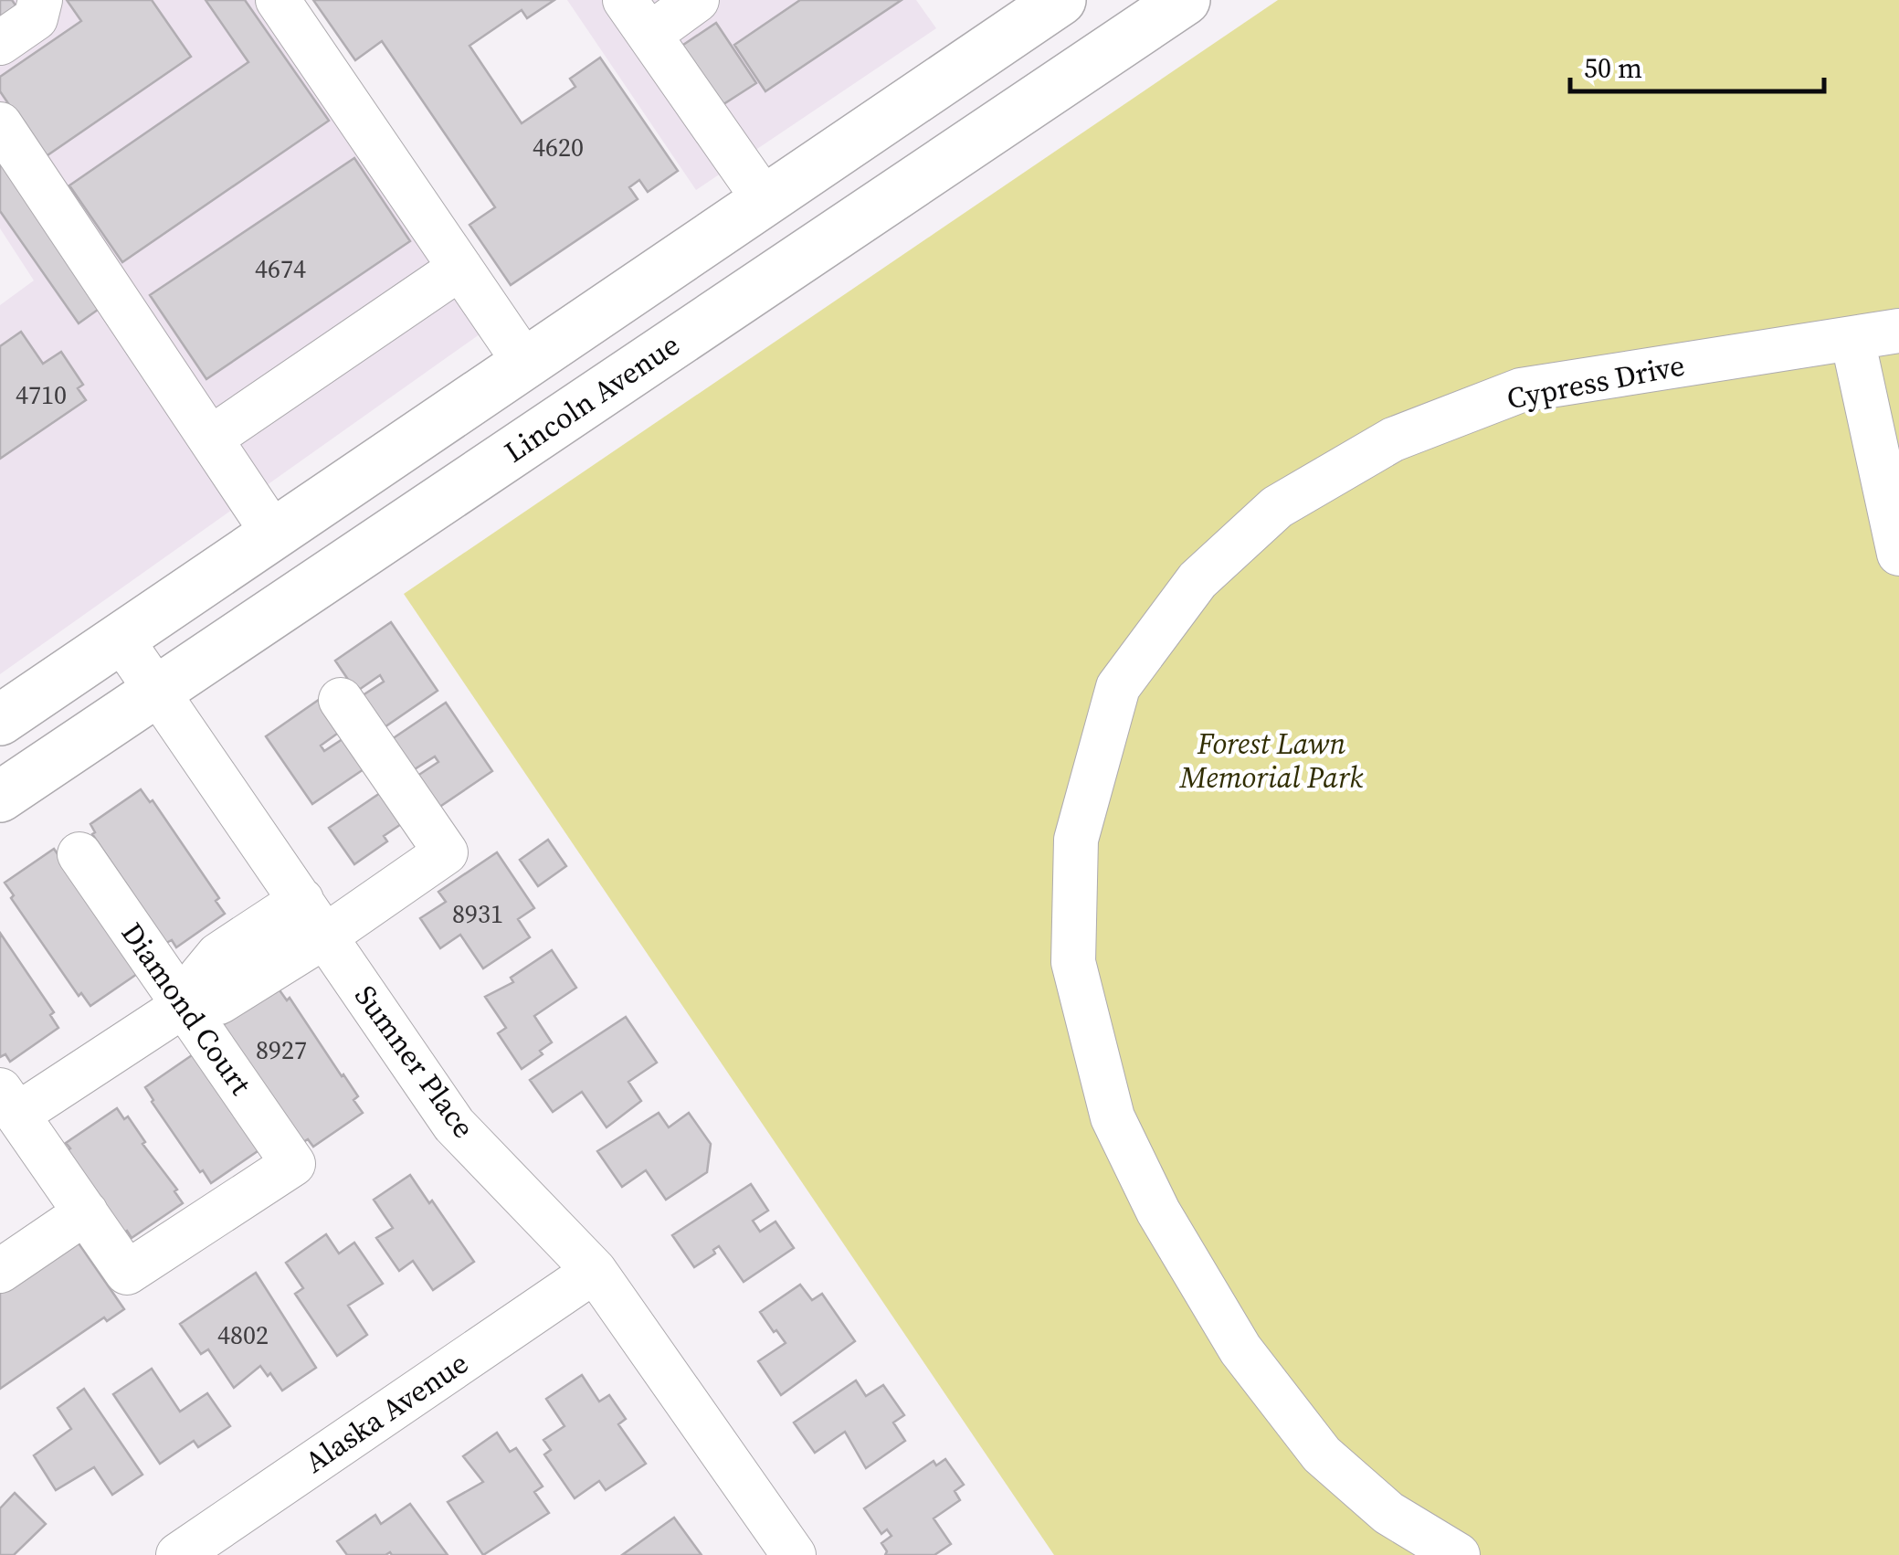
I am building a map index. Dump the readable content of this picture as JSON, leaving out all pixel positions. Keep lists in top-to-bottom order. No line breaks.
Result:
{"streets":{"main road":["Lincoln Avenue"],"street":["Cypress Drive","Diamond Court","Sumner Place","Alaska Avenue"]},"crossings":[["Lincoln Avenue","Sumner Place"],["Sumner Place","Alaska Avenue"]],"parks":["Forest Lawn Memorial Park"],"house_numbers":["4620","4674","4710","8931","8927","4802"],"scale_bar":"50 m"}
